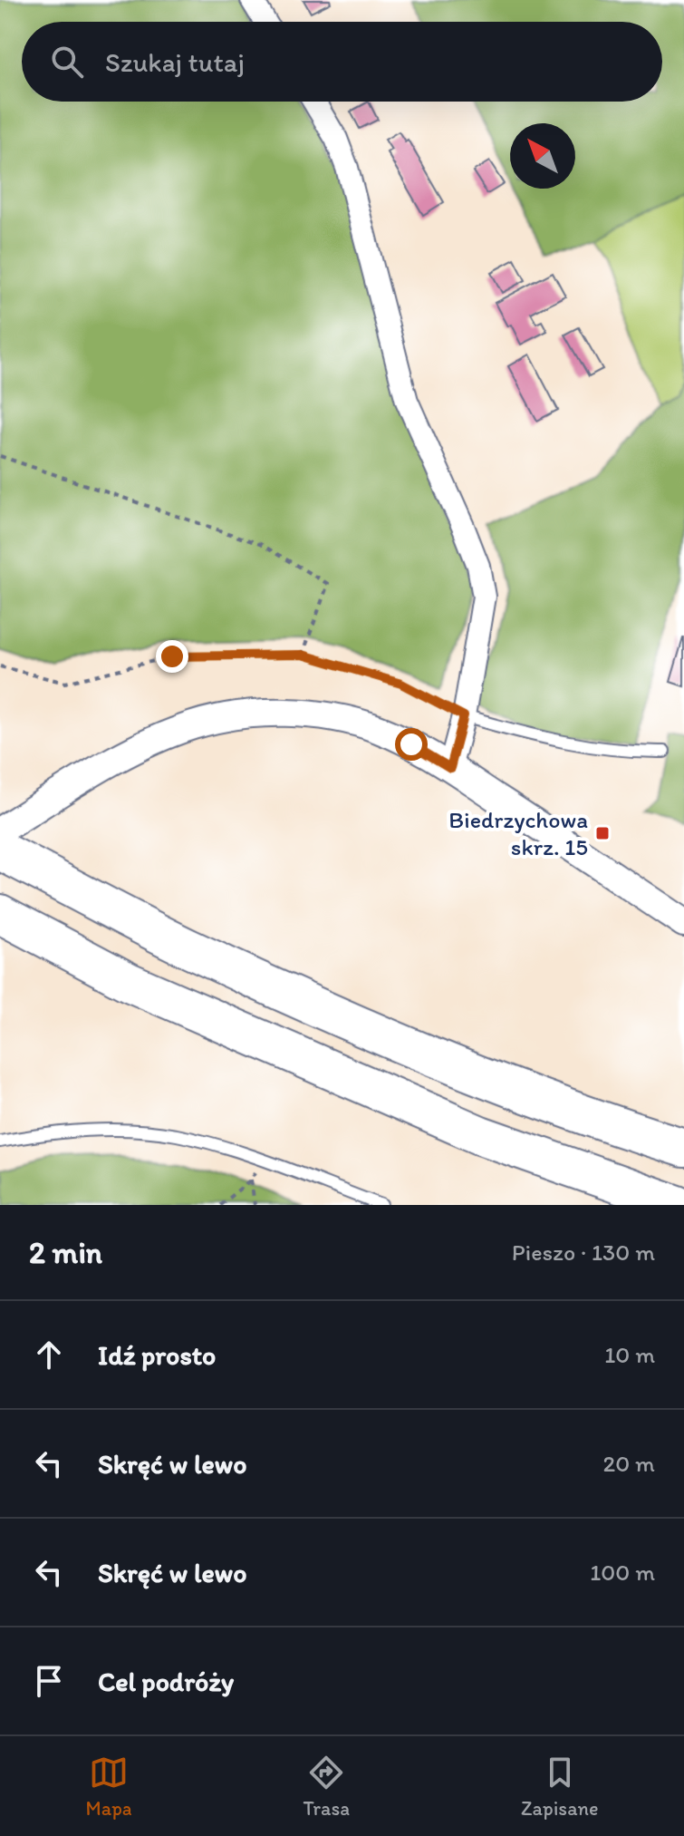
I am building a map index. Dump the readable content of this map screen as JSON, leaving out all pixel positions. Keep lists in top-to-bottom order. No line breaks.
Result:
{"places":{"transit":["Biedrzychowa skrz. 15"]},"north":"top left","page":{"search":"Szukaj tutaj","heading":["2 min","Pieszo · 130 m"],"list":[["Idź prosto","10 m"],["Skręć w lewo","20 m"],["Skręć w lewo","100 m"],"Cel podróży"],"nav":["Mapa","Trasa","Zapisane"]}}
